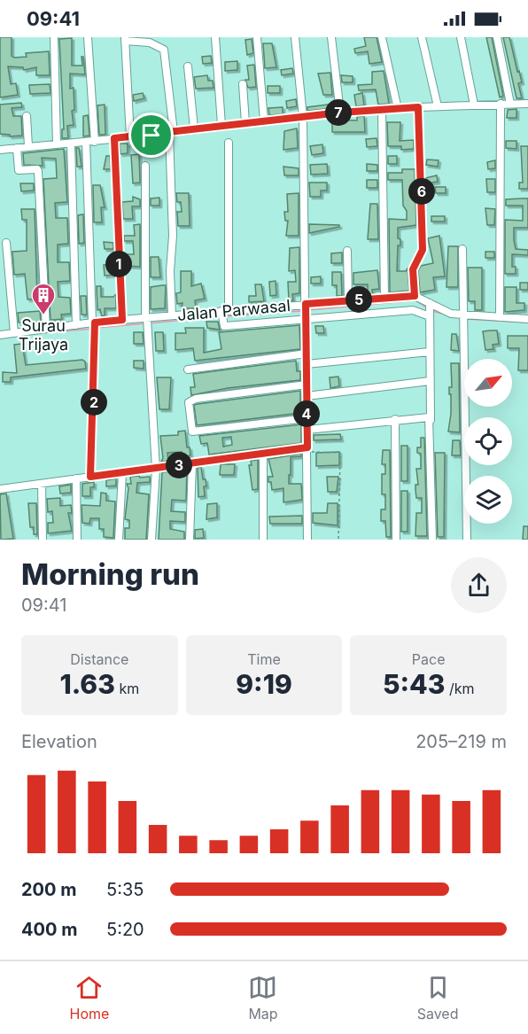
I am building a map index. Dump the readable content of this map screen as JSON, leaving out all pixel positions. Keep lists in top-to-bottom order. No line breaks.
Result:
{"streets":{"street":["Jalan Parwasal"]},"places":{"building":["Surau Trijaya"]},"north":"top right","page":{"status":"09:41","pins":["7","6","1","5","2","4","3"],"heading":["Morning run","09:41"],"stats":[["Distance","1.63 km"],["Time","9:19"],["Pace","5:43 /km"]],"chart":["Elevation","205–219 m"],"list":[{"name":"200 m","note":"5:35"},{"name":"400 m","note":"5:20"}],"tabs":["Home","Map","Saved"]}}
